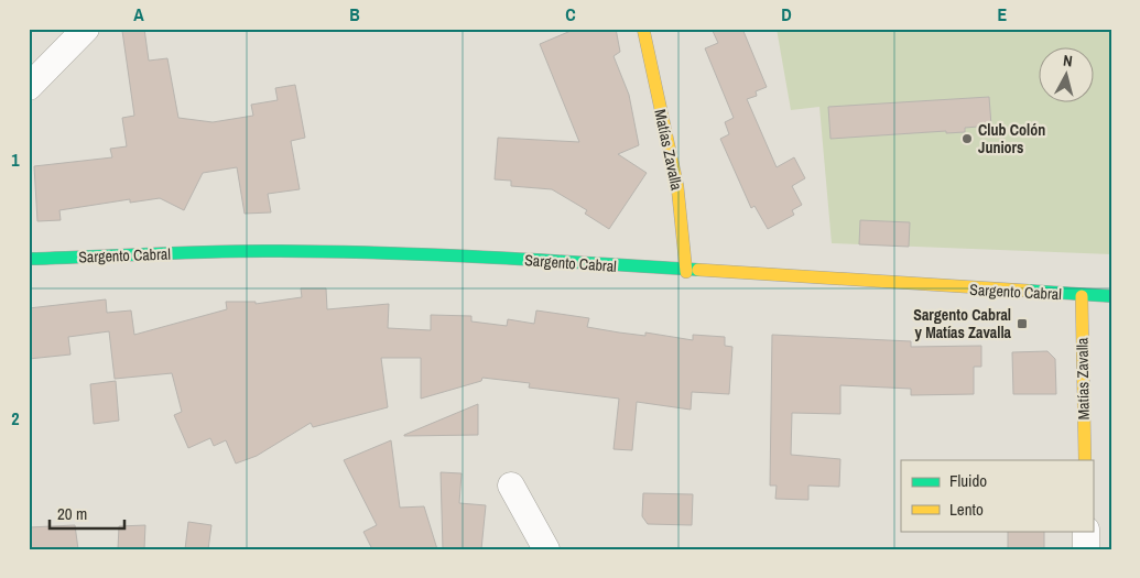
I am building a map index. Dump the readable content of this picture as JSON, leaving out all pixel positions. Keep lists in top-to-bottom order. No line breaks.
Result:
{"streets":{"main road":["Matías Zavalla","Sargento Cabral"]},"crossings":[["Matías Zavalla","Sargento Cabral"]],"places":{"other":["Club Colón Juniors"],"transit":["Sargento Cabral y Matías Zavalla"]},"legend":["Fluido","Lento"],"scale_bar":"20 m","north":"top","grid":{"columns":["A","B","C","D","E"],"rows":["1","2"]}}
